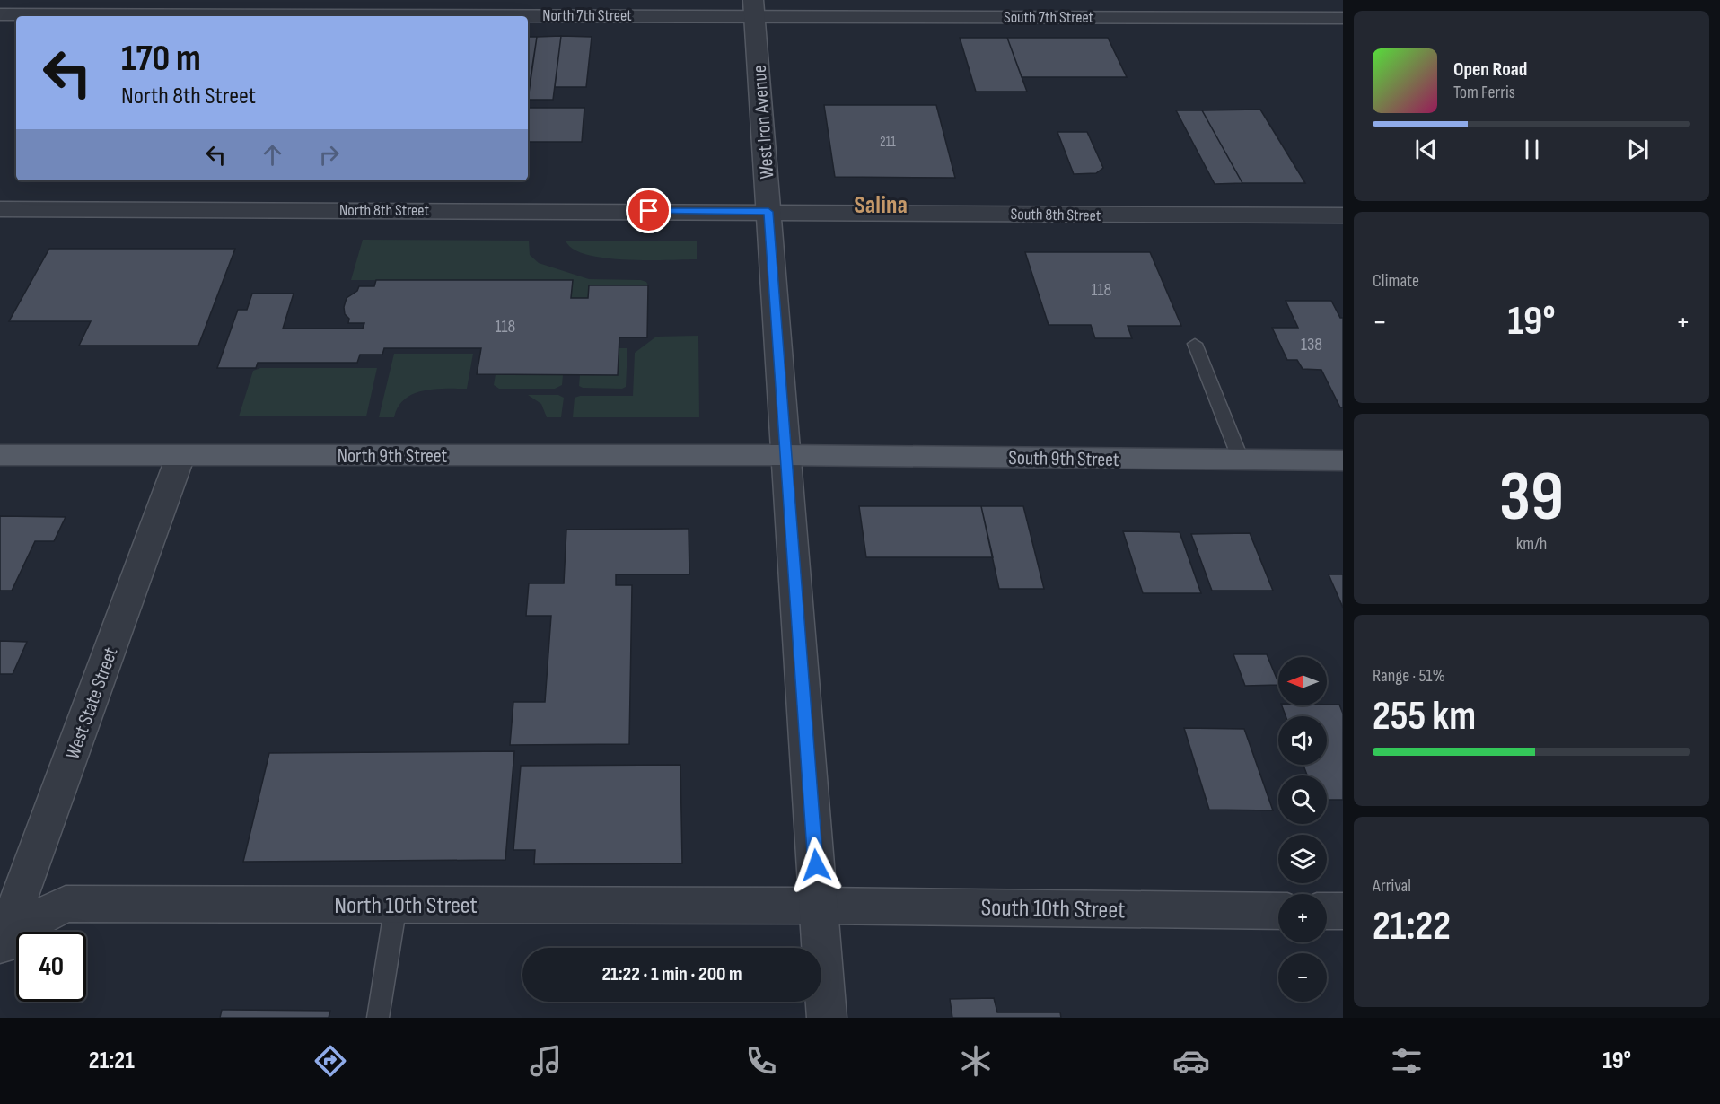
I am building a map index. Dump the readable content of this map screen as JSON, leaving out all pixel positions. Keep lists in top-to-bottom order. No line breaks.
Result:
{"streets":{"main road":["North 9th Street","South 9th Street"],"street":["North 7th Street","South 7th Street","West Iron Avenue","North 8th Street","South 8th Street","West State Street","North 10th Street","South 10th Street"]},"crossings":[["North 7th Street","South 7th Street"],["North 7th Street","West Iron Avenue"],["South 7th Street","West Iron Avenue"],["West Iron Avenue","North 8th Street"],["West Iron Avenue","South 8th Street"],["West Iron Avenue","North 9th Street"],["West Iron Avenue","South 9th Street"],["West Iron Avenue","North 10th Street"],["West Iron Avenue","South 10th Street"],["North 8th Street","South 8th Street"],["North 9th Street","South 9th Street"],["North 9th Street","West State Street"],["West State Street","North 10th Street"],["North 10th Street","South 10th Street"]],"districts":["Salina"],"house_numbers":["211","118","118","138"],"north":"left","page":{"turn":["170 m","North 8th Street"],"song":["Open Road","Tom Ferris"],"tile":["Climate",["39","km/h"],["Range · 51%","255 km"],["Arrival","21:22"]],"heat":["−","19°","+"],"map_buttons":["+","−"],"limit":"40","trip":"21:22 · 1 min · 200 m","tabs":["21:21","19°"]}}
